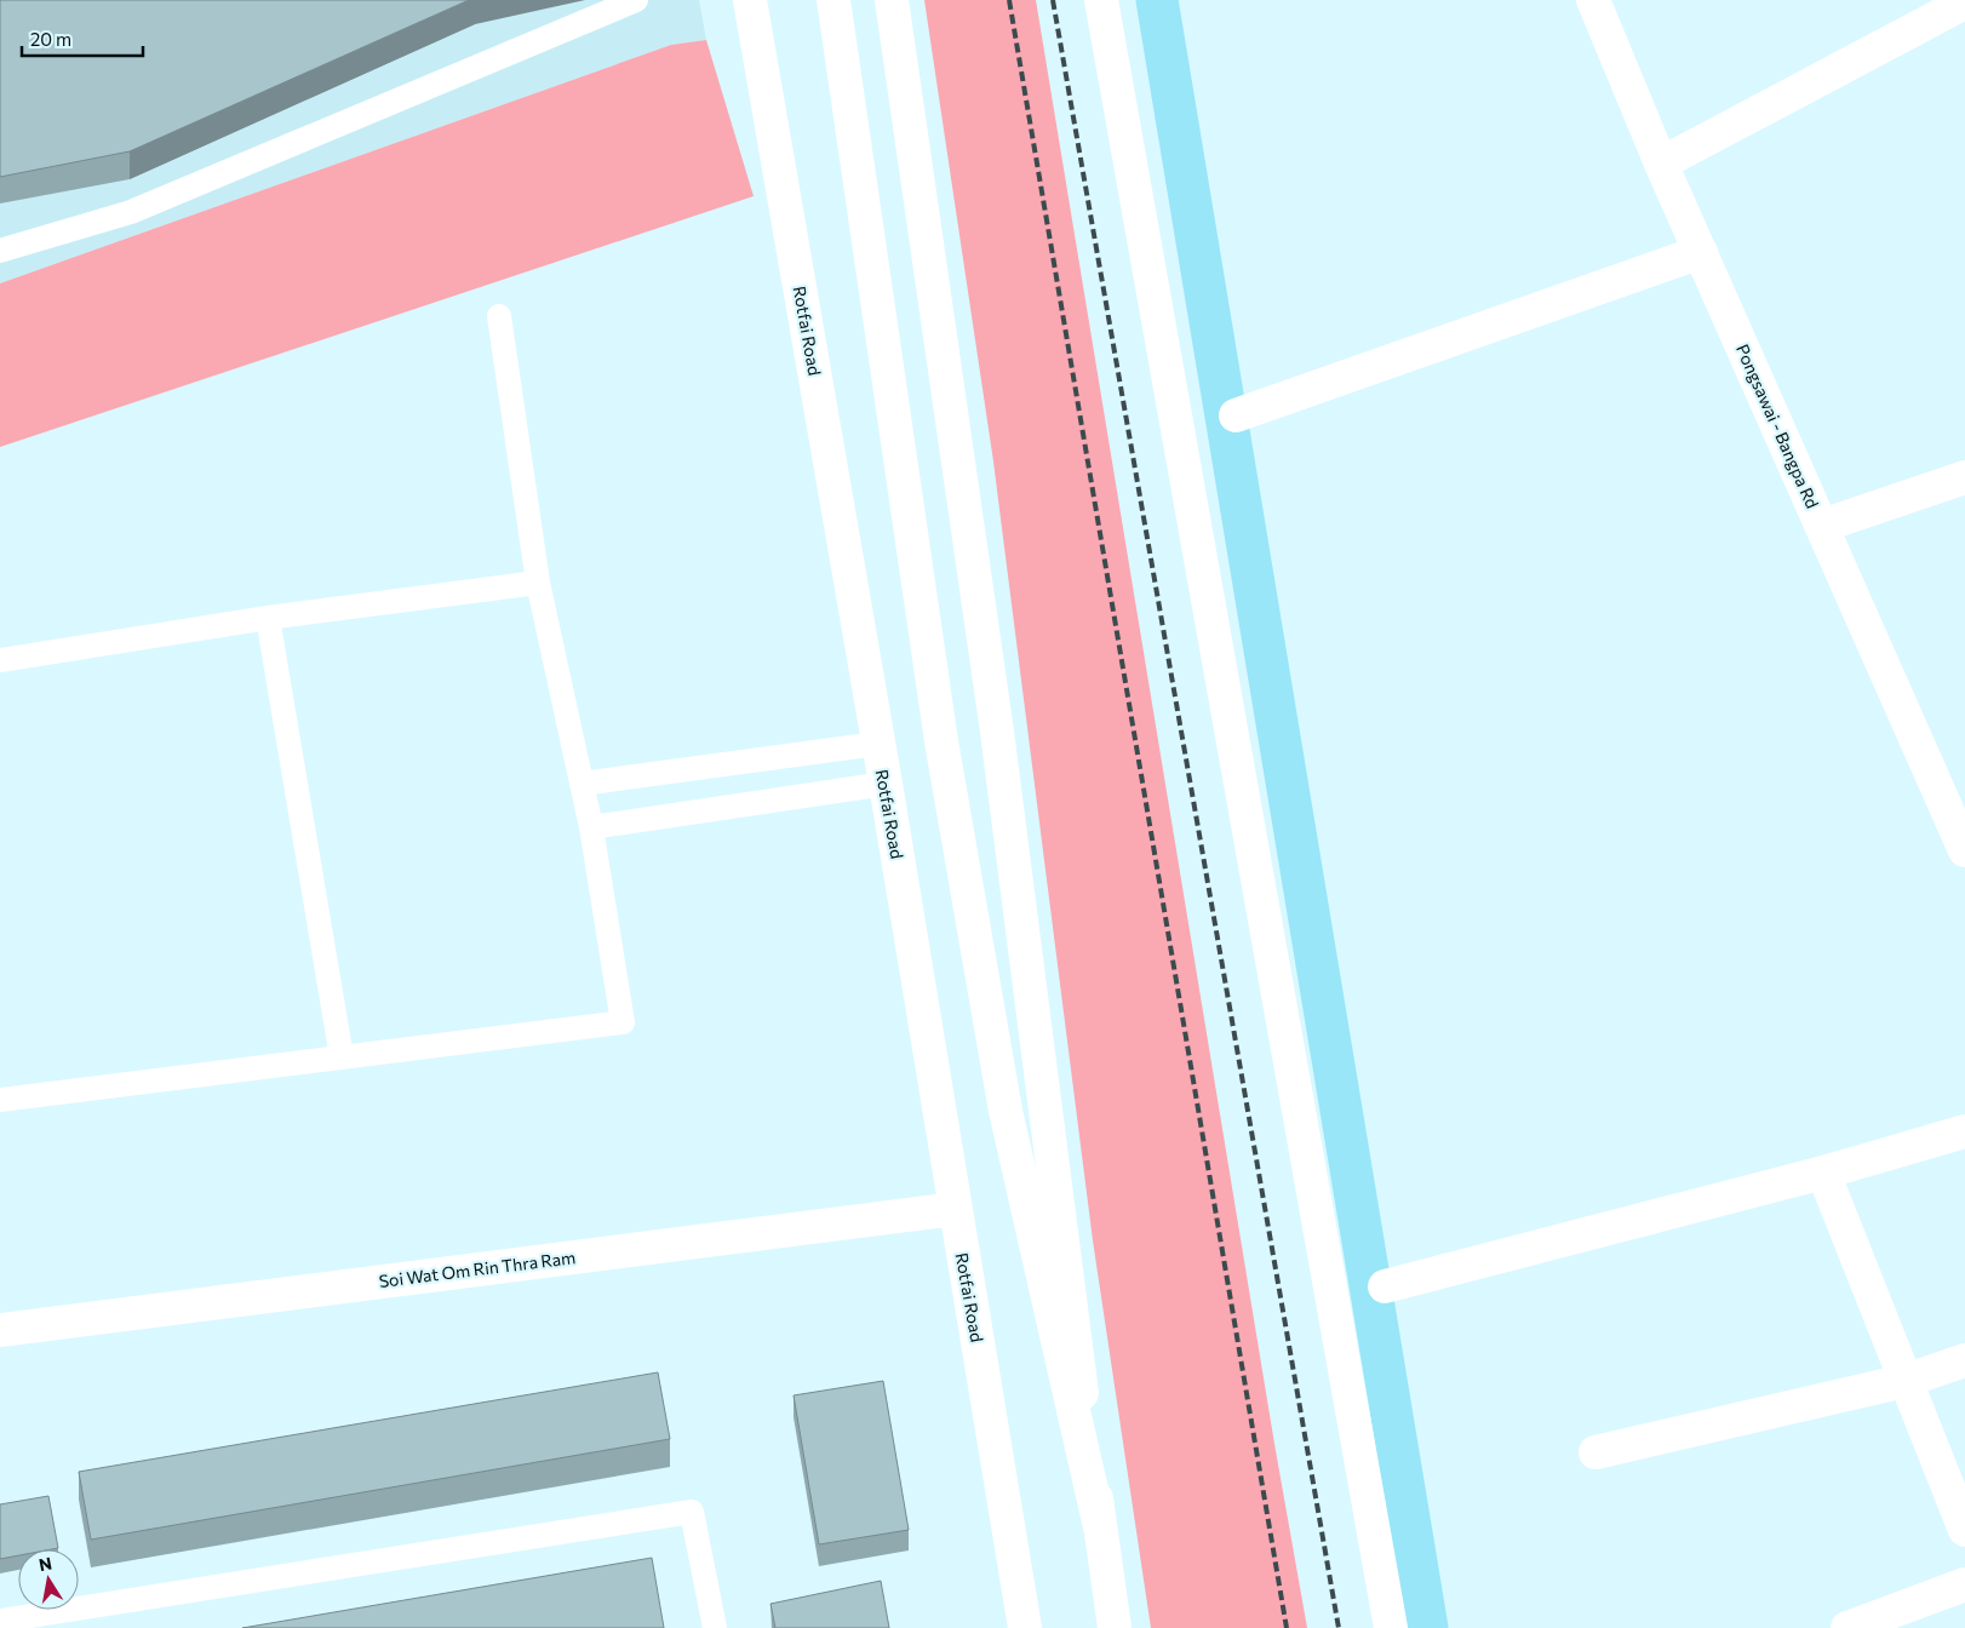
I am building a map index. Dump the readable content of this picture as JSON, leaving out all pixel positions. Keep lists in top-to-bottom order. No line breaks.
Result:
{"streets":{"main road":["Rotfai Road","Pongsawai - Bangpa Rd","Soi Wat Om Rin Thra Ram"]},"crossings":[["Rotfai Road","Soi Wat Om Rin Thra Ram"]],"scale_bar":"20 m","north":"top"}
